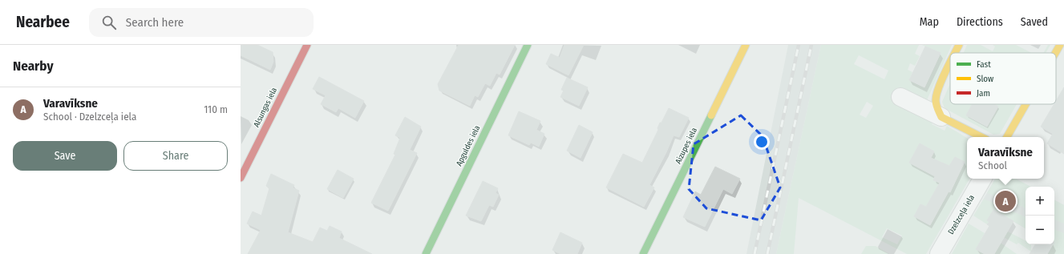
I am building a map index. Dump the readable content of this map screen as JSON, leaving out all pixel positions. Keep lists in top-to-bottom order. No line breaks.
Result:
{"streets":{"street":["Alsungas iela","Apguldes iela","Aizupes iela","Dzelzceļa iela"]},"legend":["Fast","Slow","Jam"],"page":{"header":"Nearbee","search":"Search here","nav":["Map","Directions","Saved"],"heading":"Nearby","list":[{"mark":"A","name":"Varavīksne","note":"School · Dzelzceļa iela","value":"110 m"}],"buttons":["Save","Share"],"popup":["Varavīksne","School"],"map_buttons":["+","−"],"pins":"A"}}
